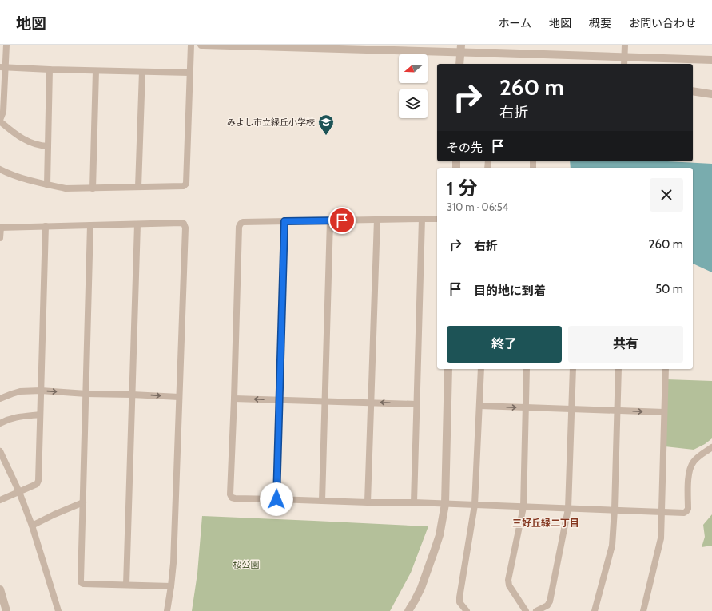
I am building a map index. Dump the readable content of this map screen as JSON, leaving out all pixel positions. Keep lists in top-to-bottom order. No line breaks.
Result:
{"districts":["三好丘緑二丁目"],"parks":["桜公園"],"places":{"school or university":["みよし市立緑丘小学校"]},"north":"left","page":{"header":"地図","nav":["ホーム","地図","概要","お問い合わせ"],"turn":["260 m","右折"],"then":"その先","heading":["1 分","310 m · 06:54"],"list":[{"name":"右折","value":"260 m"},{"name":"目的地に到着","value":"50 m"}],"buttons":["終了","共有"]}}
